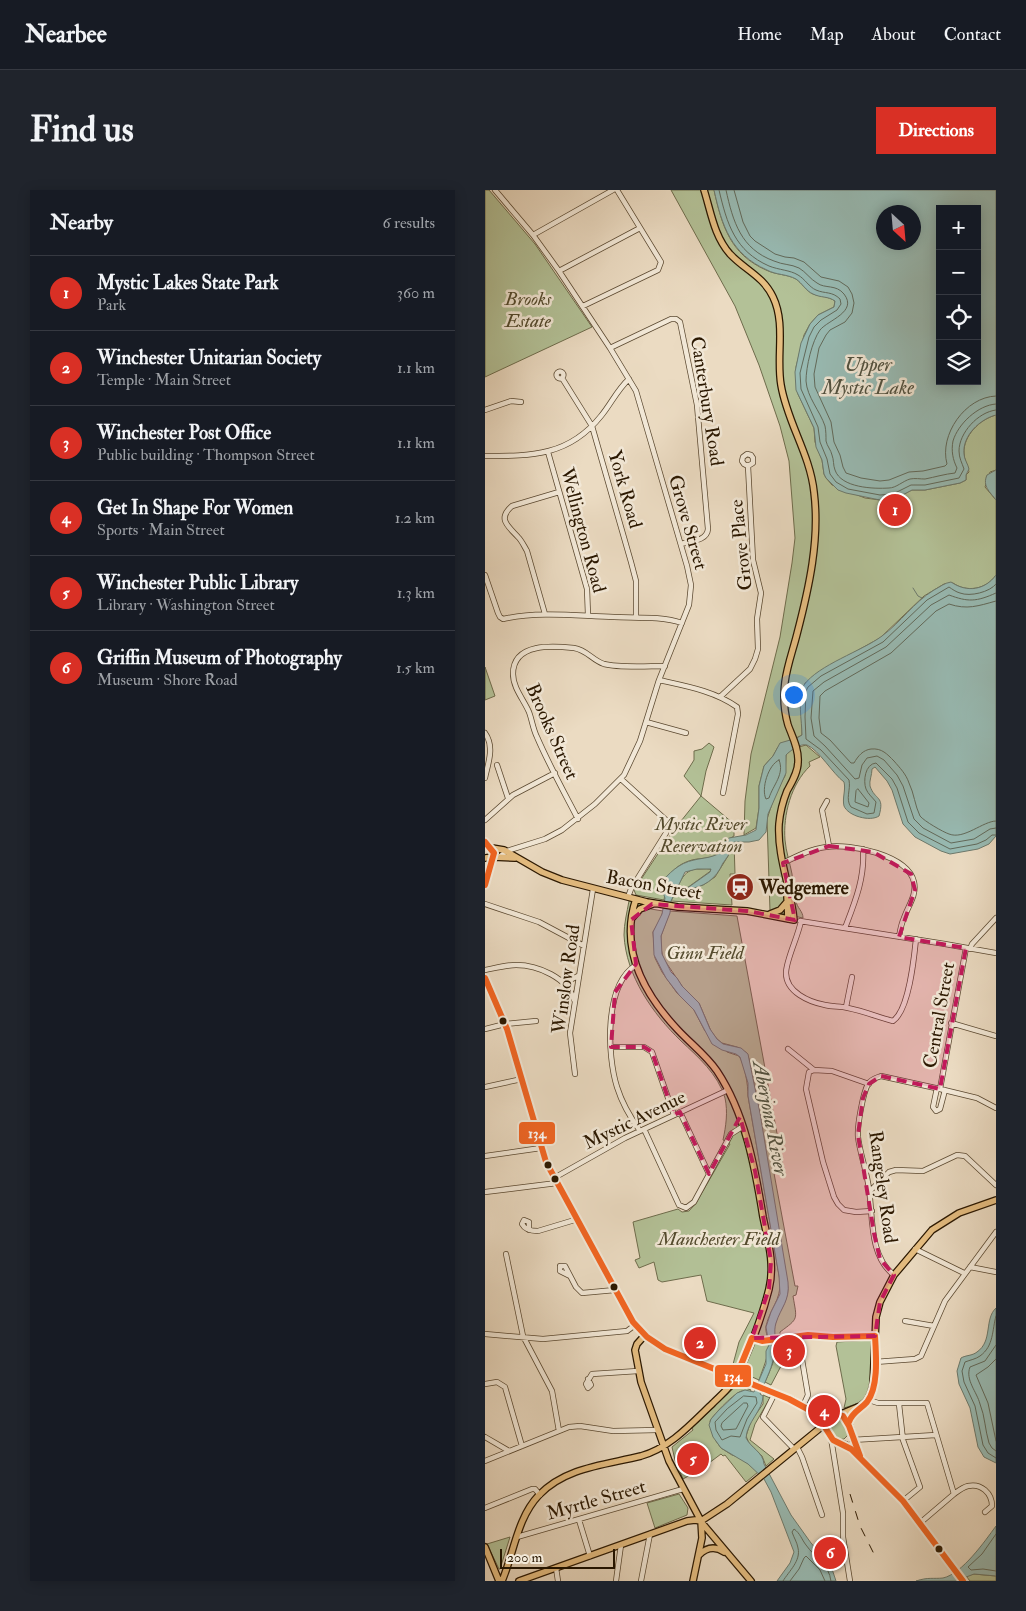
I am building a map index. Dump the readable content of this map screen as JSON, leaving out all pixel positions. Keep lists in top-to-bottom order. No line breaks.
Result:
{"streets":{"main road":["Bacon Street"],"street":["Canterbury Road","York Road","Grove Street","Wellington Road","Grove Place","Brooks Street","Winslow Road","Central Street","Mystic Avenue","Rangeley Road","Myrtle Street"]},"crossings":[["Canterbury Road","Grove Street"],["Grove Street","Brooks Street"],["Grove Street","Bacon Street"],["Bacon Street","Winslow Road"],["Bacon Street","Central Street"]],"water":["Upper Mystic Lake","Aberjona River"],"parks":["Brooks Estate","Mystic River Reservation","Ginn Field","Manchester Field"],"places":{"station":["Wedgemere"]},"lines":["transit line 134"],"scale_bar":"200 m","north":"bottom right","page":{"header":"Nearbee","nav":["Home","Map","About","Contact"],"buttons":"Directions","title":"Find us","heading":["Nearby","6 results"],"map_buttons":["+","−"],"list":[{"mark":"1","name":"Mystic Lakes State Park","note":"Park","value":"360 m"},{"mark":"2","name":"Winchester Unitarian Society","note":"Temple · Main Street","value":"1.1 km"},{"mark":"3","name":"Winchester Post Office","note":"Public building · Thompson Street","value":"1.1 km"},{"mark":"4","name":"Get In Shape For Women","note":"Sports · Main Street","value":"1.2 km"},{"mark":"5","name":"Winchester Public Library","note":"Library · Washington Street","value":"1.3 km"},{"mark":"6","name":"Griffin Museum of Photography","note":"Museum · Shore Road","value":"1.5 km"}],"pins":["1","2","3","4","5","6"],"scale":"200 m"}}
